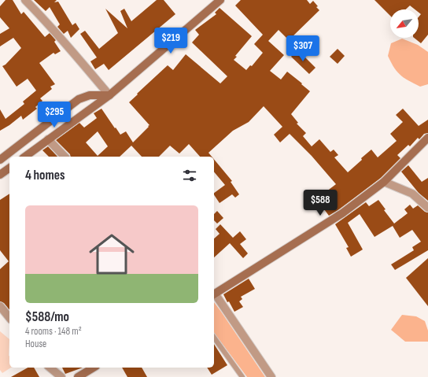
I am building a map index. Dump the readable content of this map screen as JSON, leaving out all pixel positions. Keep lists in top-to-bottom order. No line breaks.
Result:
{"north":"bottom left","page":{"price":["$219","$307","$295","$588"],"heading":"4 homes","list":[{"name":"$588/mo","note":"4 rooms · 148 m² · House"}]}}
